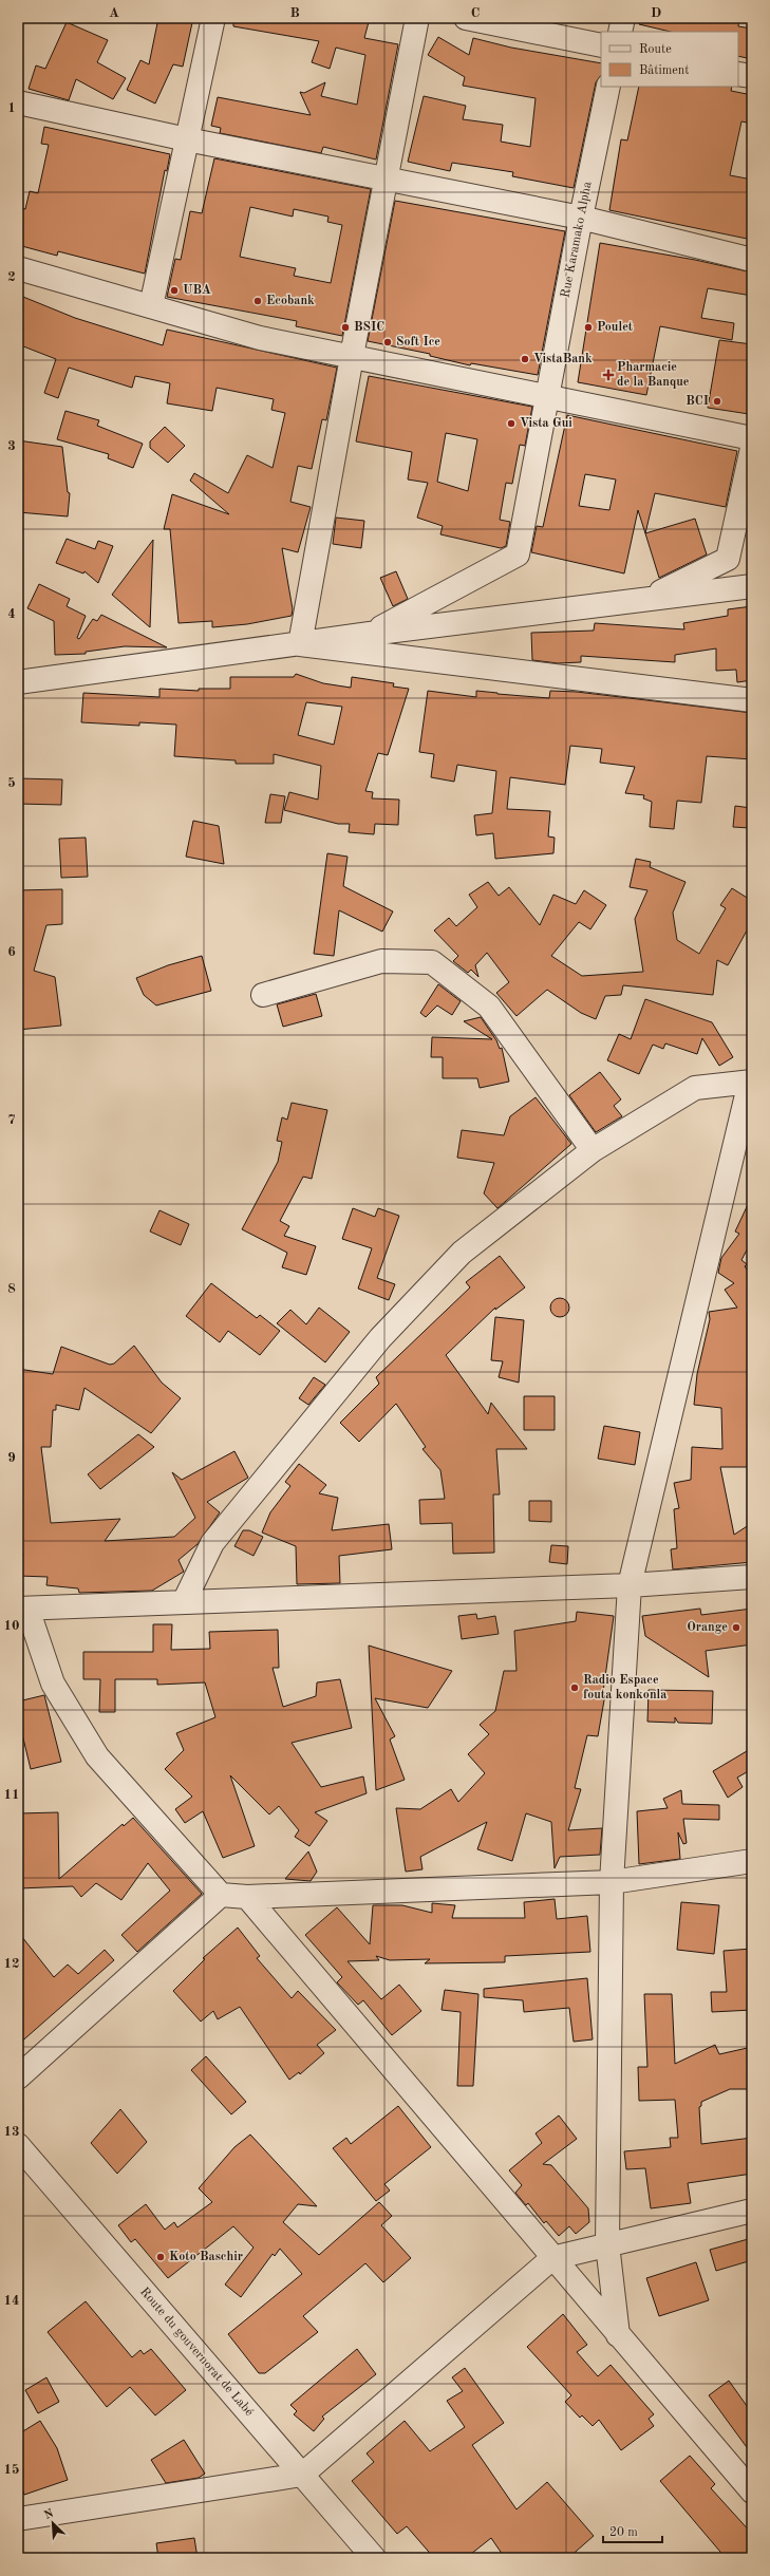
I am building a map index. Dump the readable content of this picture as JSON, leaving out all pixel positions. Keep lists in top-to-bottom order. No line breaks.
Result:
{"streets":{"street":["Rue Karamako Alpha","Route du gouvernorat de Labé"]},"places":{"other":["UBA","Ecobank","BSIC","Poulet","Soft Ice","VistaBank","BCI","Vista Gui","Orange","Radio Espace fouta konkonla","Koto Baschir"],"health":["Pharmacie de la Banque"]},"legend":["Route","Bâtiment"],"scale_bar":"20 m","north":"top left","grid":{"columns":["A","B","C","D"],"rows":["1","2","3","4","5","6","7","8","9","10","11","12","13","14","15"]}}
